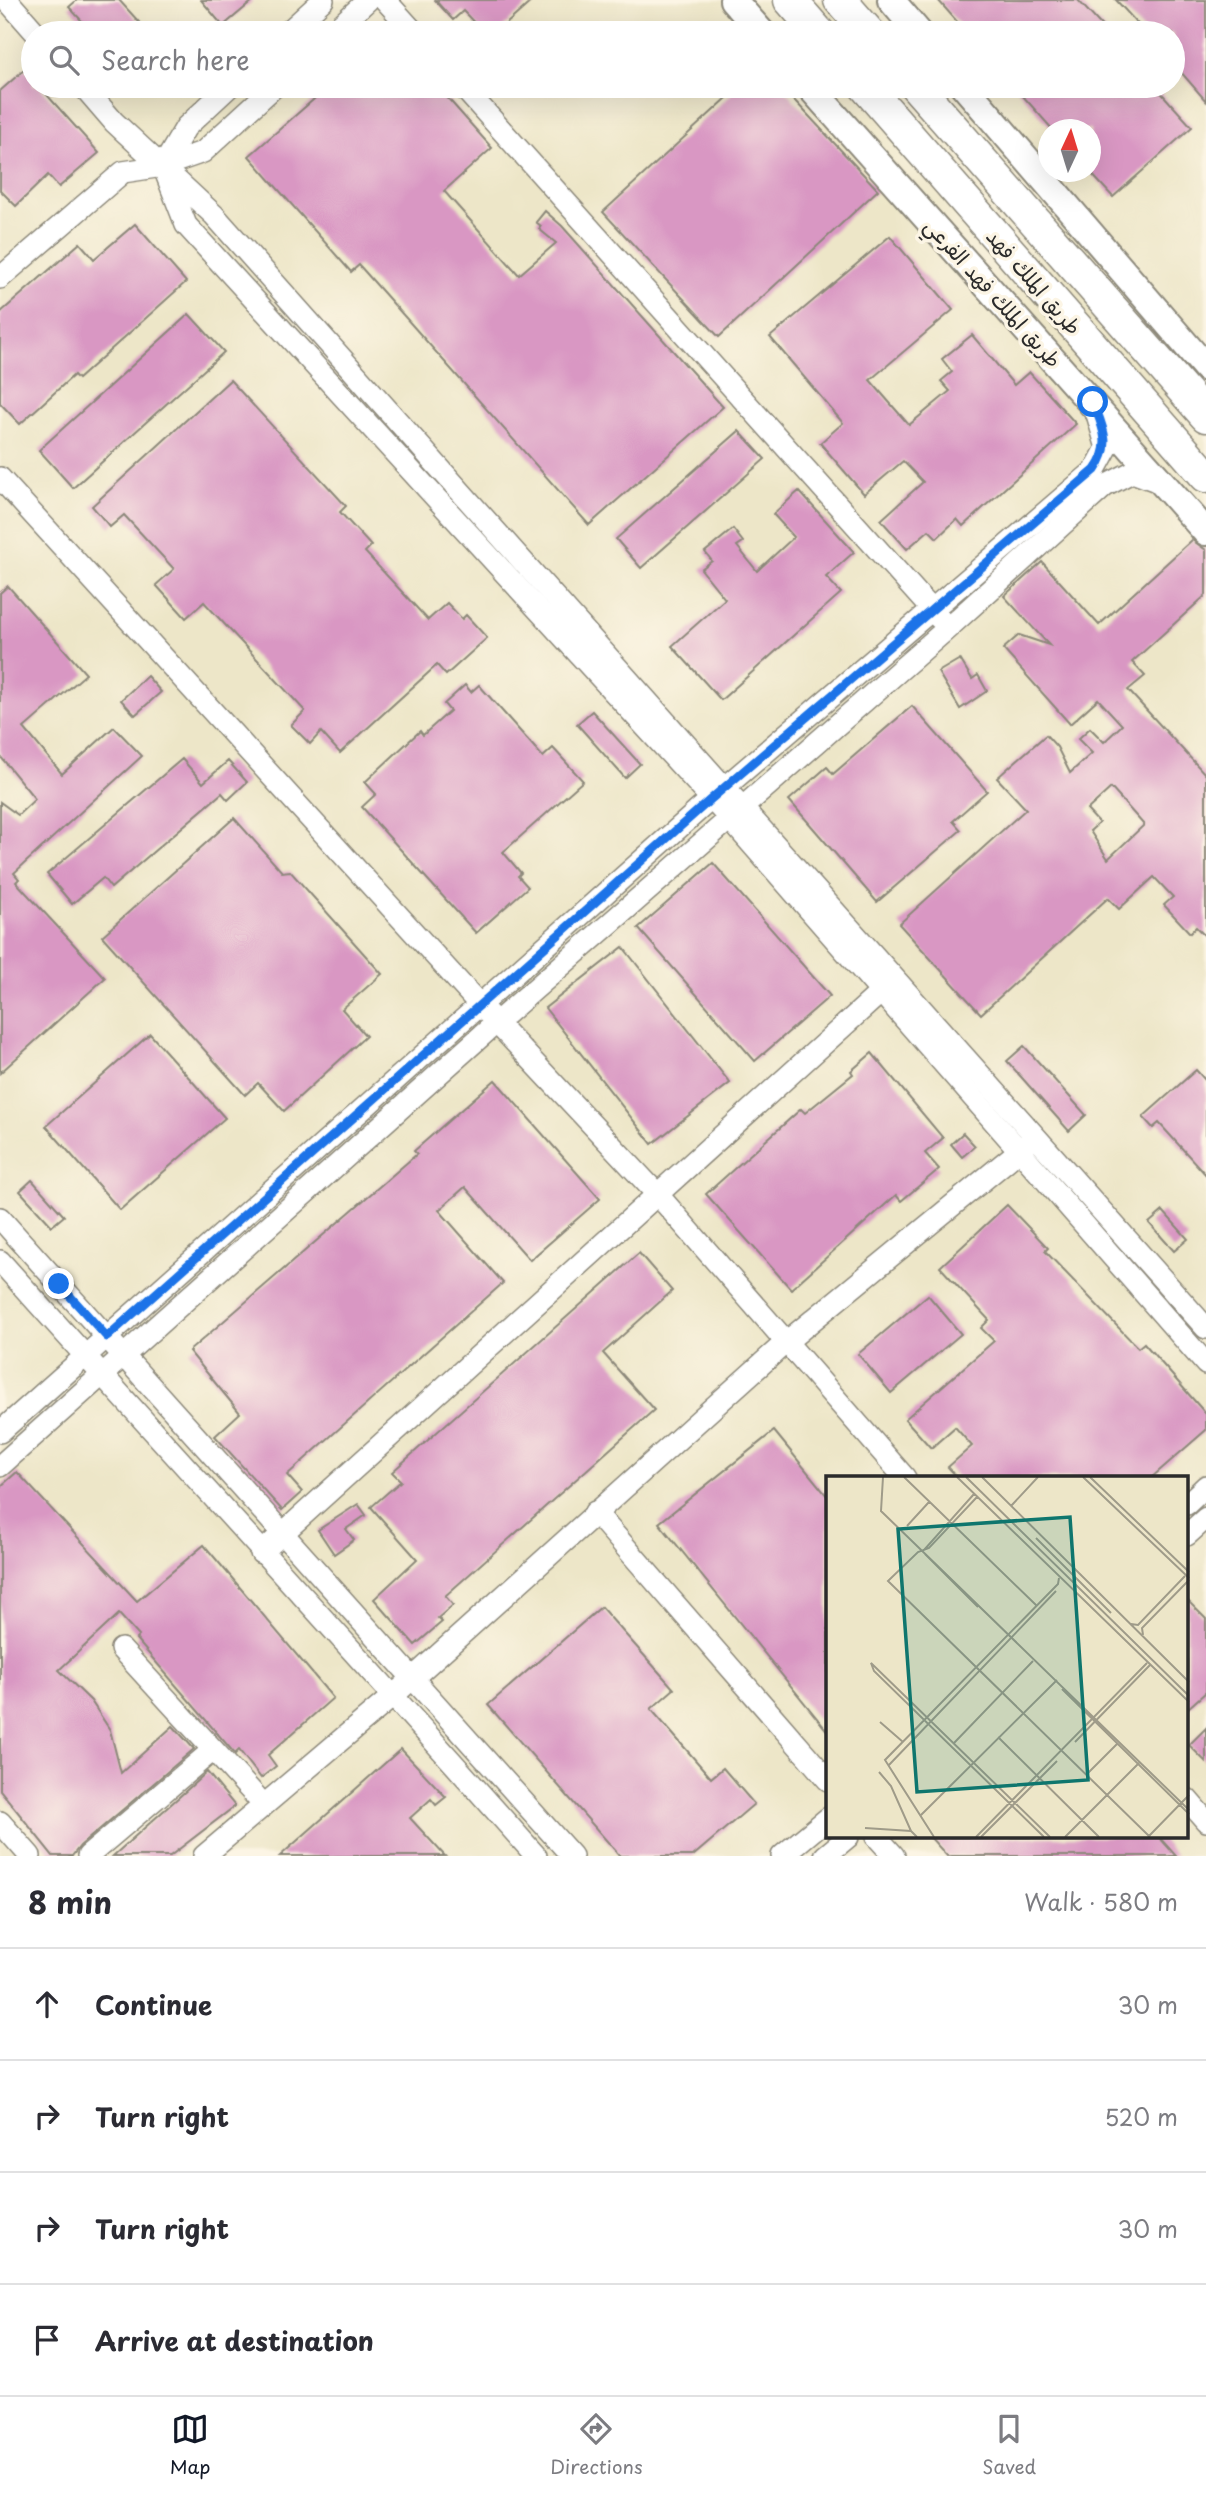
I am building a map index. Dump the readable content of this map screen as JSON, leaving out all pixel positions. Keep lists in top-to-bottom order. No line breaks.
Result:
{"streets":{"highway":["طريق الملك فهد"],"main road":["طريق الملك فهد الفرعي"]},"north":"top","page":{"search":"Search here","heading":["8 min","Walk · 580 m"],"list":[["Continue","30 m"],["Turn right","520 m"],["Turn right","30 m"],"Arrive at destination"],"nav":["Map","Directions","Saved"]}}
